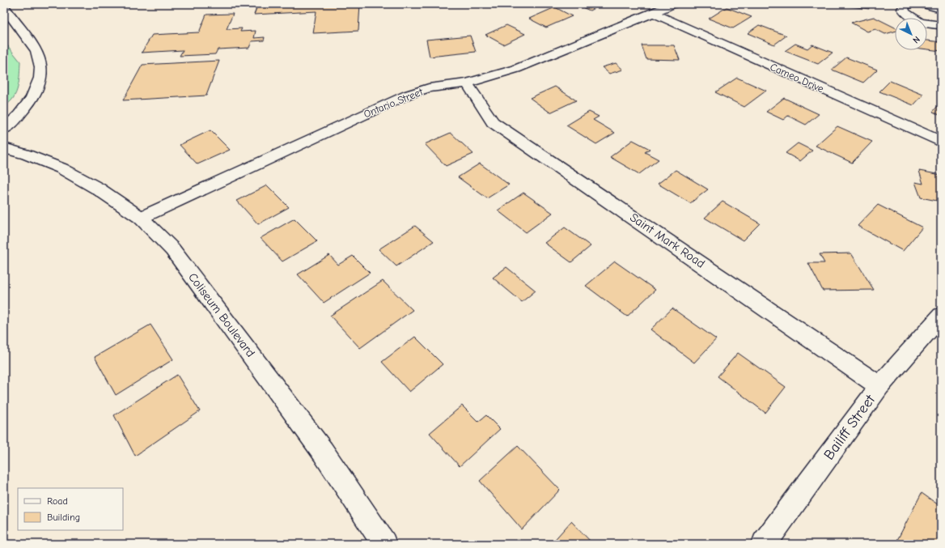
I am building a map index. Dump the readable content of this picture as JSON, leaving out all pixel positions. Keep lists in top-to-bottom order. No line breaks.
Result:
{"streets":{"street":["Cameo Drive","Ontario Street","Saint Mark Road","Coliseum Boulevard","Bailiff Street"]},"crossings":[["Cameo Drive","Ontario Street"],["Ontario Street","Saint Mark Road"],["Ontario Street","Coliseum Boulevard"],["Saint Mark Road","Bailiff Street"]],"legend":["Road","Building"],"north":"bottom right"}
